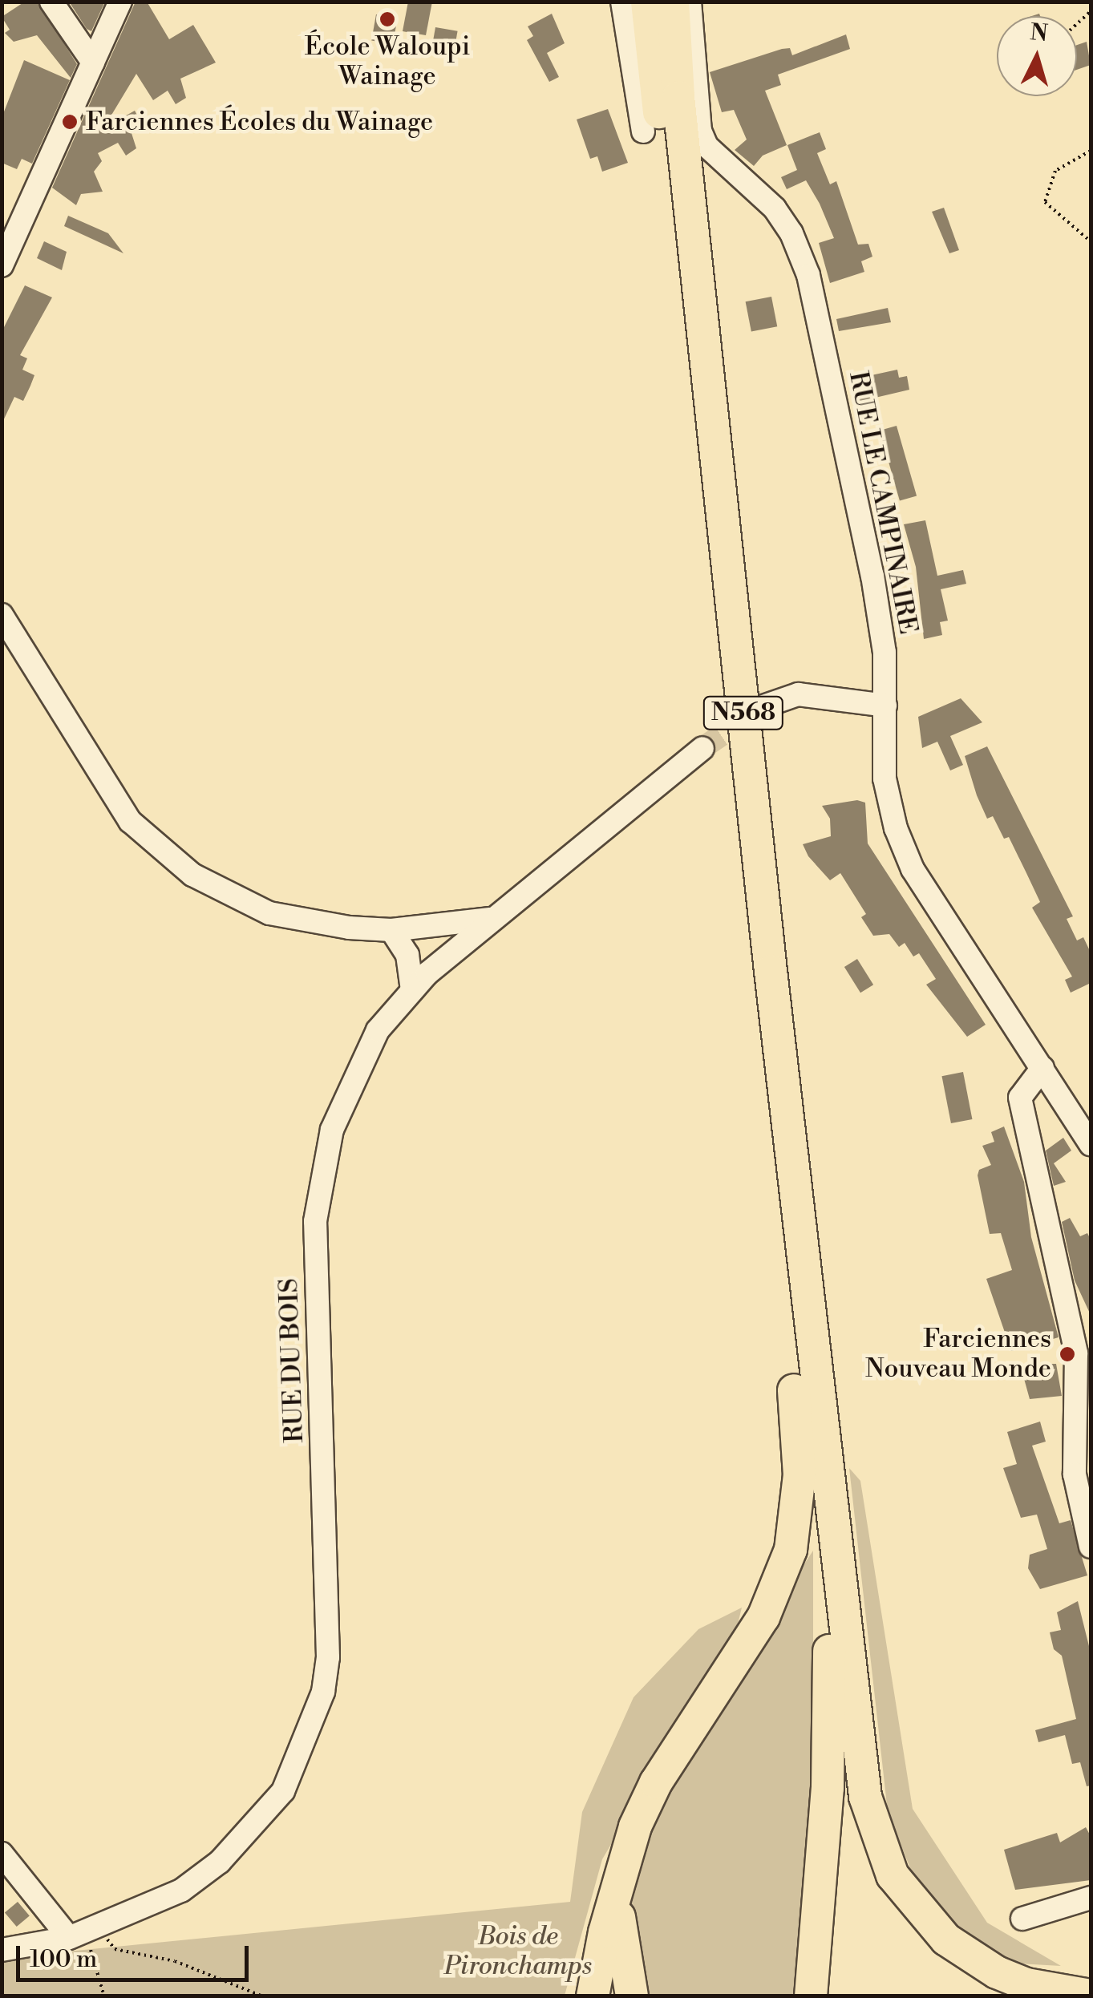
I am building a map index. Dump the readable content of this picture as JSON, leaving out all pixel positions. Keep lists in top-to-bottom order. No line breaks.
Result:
{"streets":{"highway":["N568"],"street":["RUE LE CAMPINAIRE","RUE DU BOIS"]},"parks":["Bois de Pironchamps"],"places":["École Waloupi Wainage","Farciennes Écoles du Wainage","Farciennes Nouveau Monde"],"scale_bar":"100 m","north":"top"}
